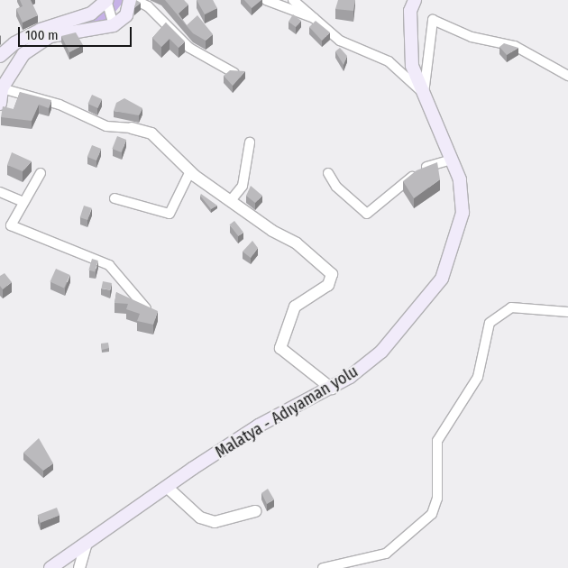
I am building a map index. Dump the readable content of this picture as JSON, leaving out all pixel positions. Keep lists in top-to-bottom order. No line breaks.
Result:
{"streets":{"main road":["Malatya - Adıyaman yolu"]},"scale_bar":"100 m"}
